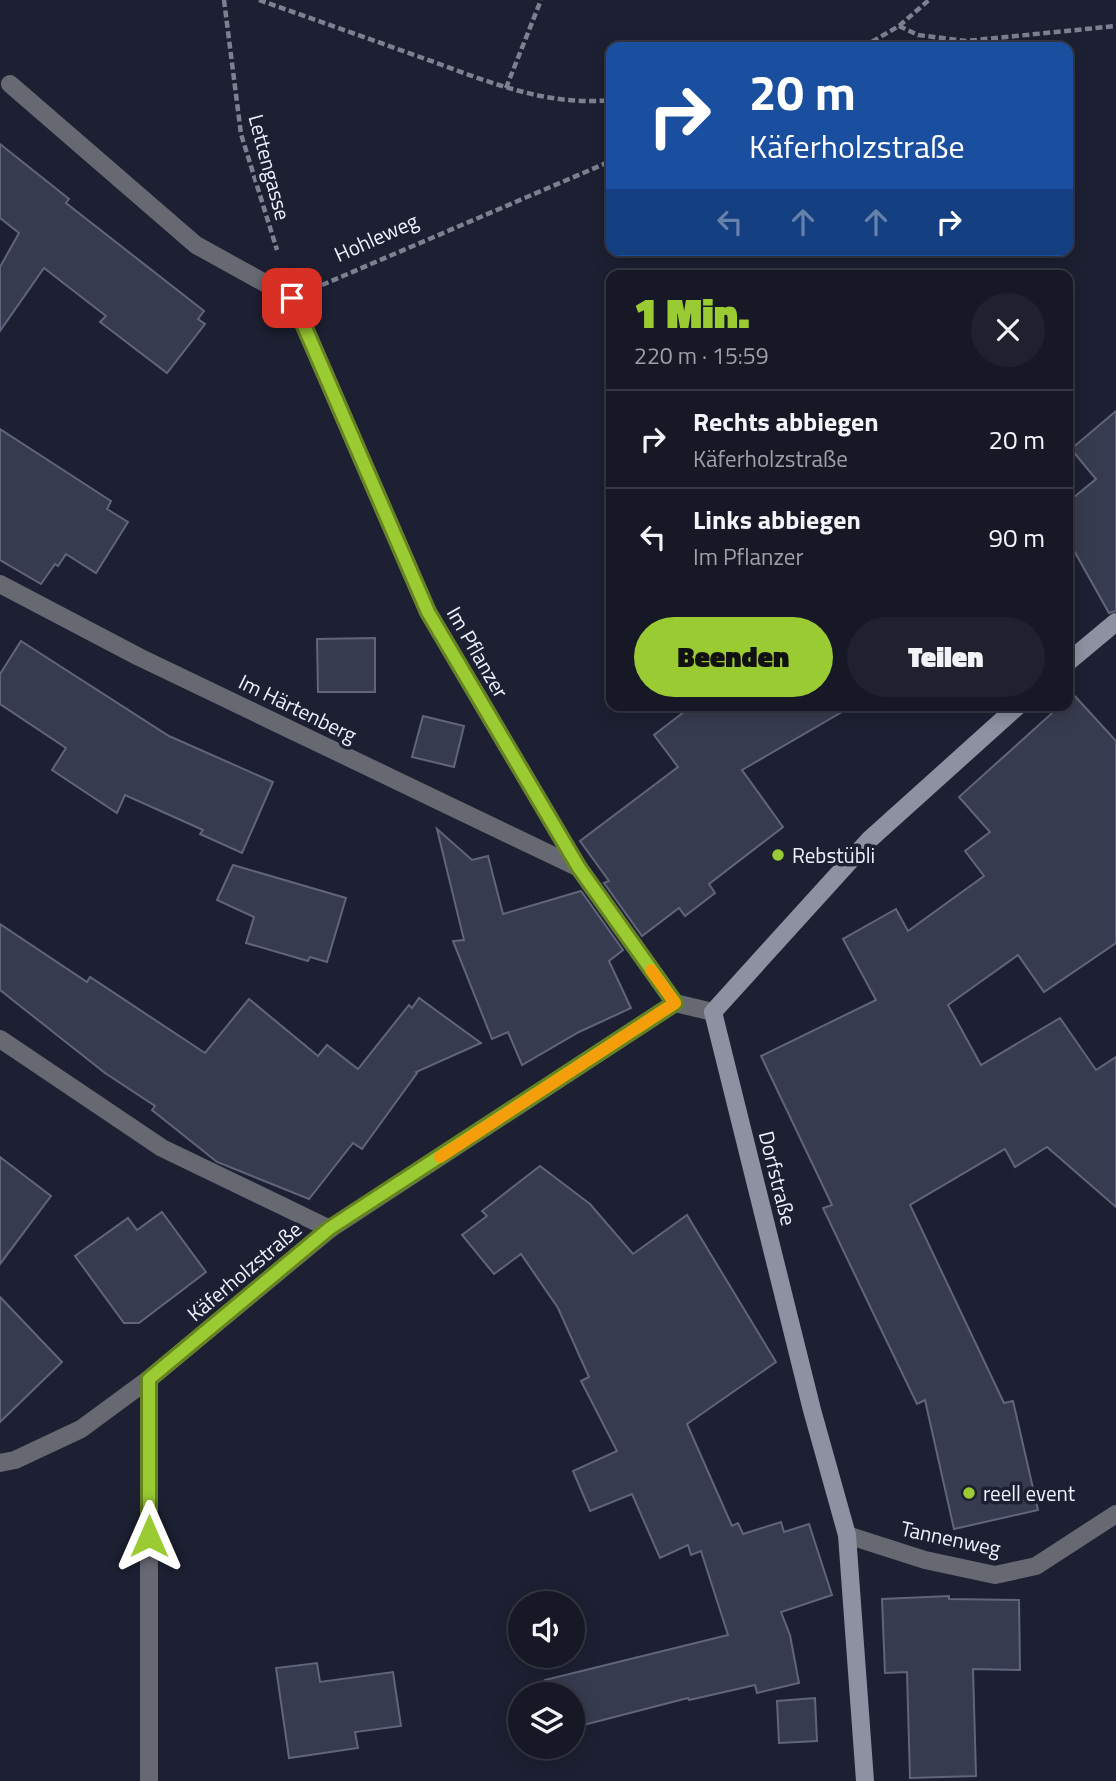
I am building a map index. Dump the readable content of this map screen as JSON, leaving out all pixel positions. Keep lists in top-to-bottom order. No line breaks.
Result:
{"streets":{"street":["Im Pflanzer","Im Härtenberg","Dorfstraße","Käferholzstraße","Tannenweg"],"path":["Lettengasse","Hohleweg"]},"crossings":[["Lettengasse","Hohleweg"],["Lettengasse","Im Pflanzer"],["Hohleweg","Im Pflanzer"],["Im Pflanzer","Im Härtenberg"],["Im Pflanzer","Käferholzstraße"],["Dorfstraße","Tannenweg"]],"places":["Rebstübli","reell event"],"page":{"turn":["20 m","Käferholzstraße"],"heading":["1 Min.","220 m · 15:59"],"list":[{"name":"Rechts abbiegen","note":"Käferholzstraße","value":"20 m"},{"name":"Links abbiegen","note":"Im Pflanzer","value":"90 m"}],"buttons":["Beenden","Teilen"]}}
